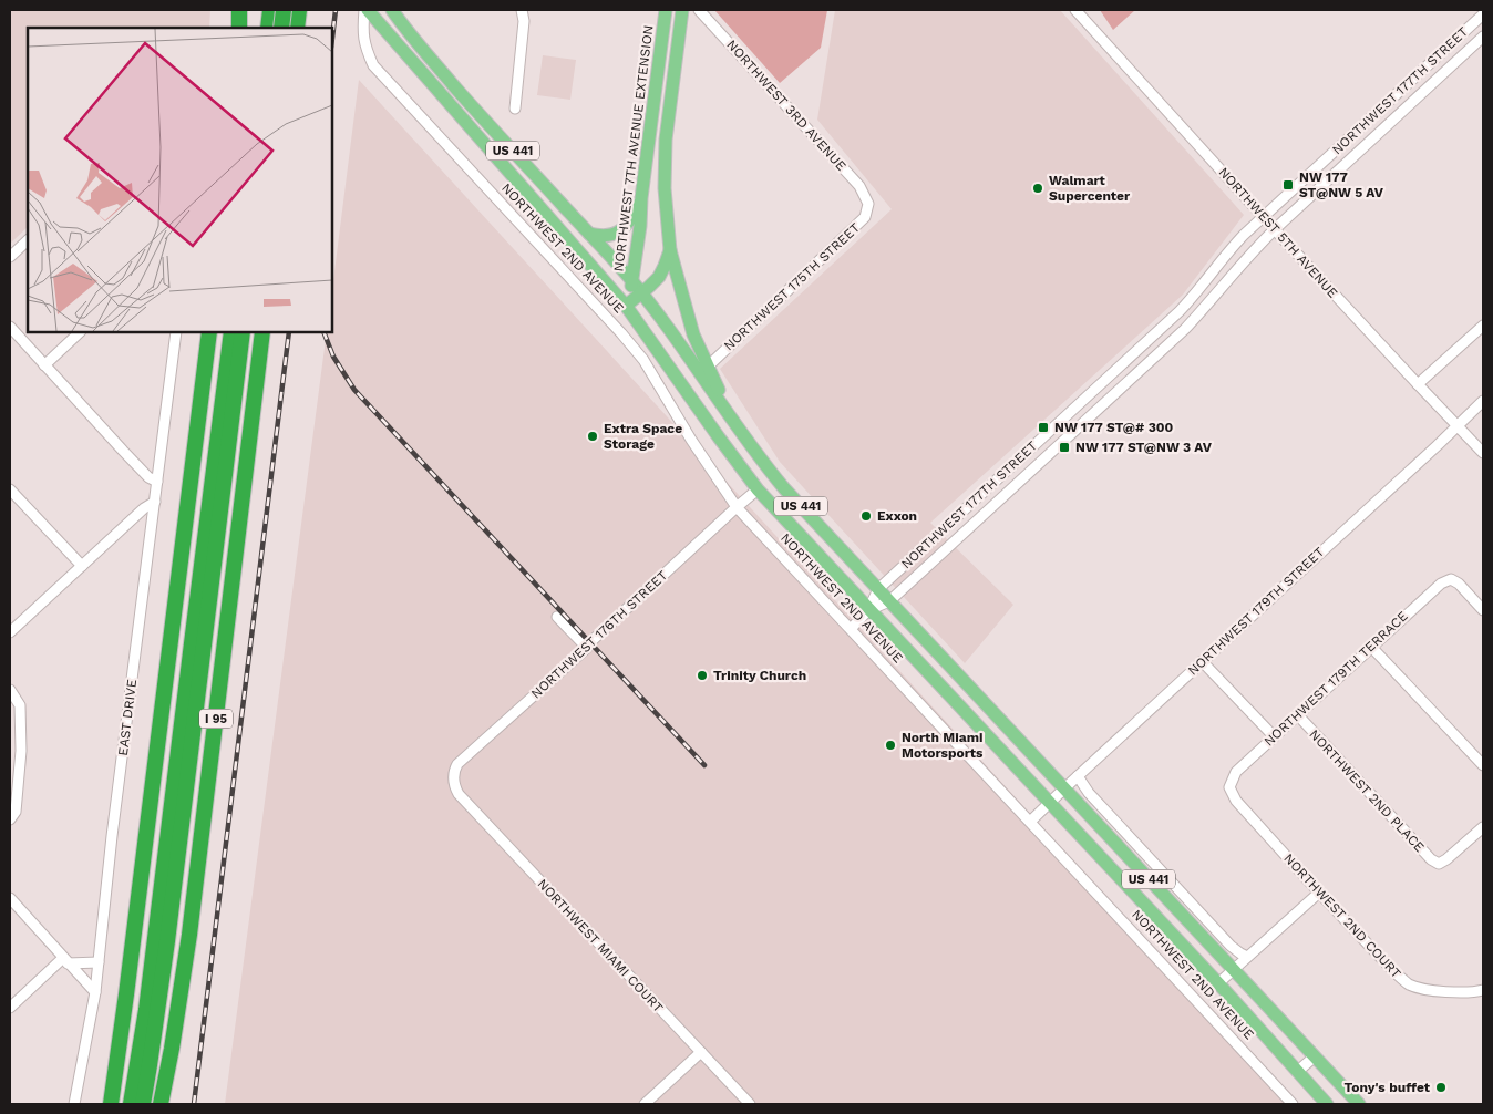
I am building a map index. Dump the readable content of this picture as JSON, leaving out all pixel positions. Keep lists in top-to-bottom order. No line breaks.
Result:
{"streets":{"highway":["I 95"],"main road":["NORTHWEST 7TH AVENUE EXTENSION","US 441","NORTHWEST 2ND AVENUE"],"street":["NORTHWEST 177TH STREET","NORTHWEST 3RD AVENUE","NORTHWEST 5TH AVENUE","NORTHWEST 175TH STREET","NORTHWEST 179TH STREET","NORTHWEST 176TH STREET","NORTHWEST 179TH TERRACE","EAST DRIVE","NORTHWEST 2ND PLACE","NORTHWEST 2ND COURT","NORTHWEST MIAMI COURT"]},"crossings":[["NORTHWEST 177TH STREET","NORTHWEST 5TH AVENUE"],["NORTHWEST 177TH STREET","NORTHWEST 2ND AVENUE"],["NORTHWEST 3RD AVENUE","NORTHWEST 175TH STREET"],["NORTHWEST 7TH AVENUE EXTENSION","US 441"],["NORTHWEST 7TH AVENUE EXTENSION","NORTHWEST 2ND AVENUE"],["US 441","NORTHWEST 2ND AVENUE"],["NORTHWEST 5TH AVENUE","NORTHWEST 179TH STREET"],["NORTHWEST 2ND AVENUE","NORTHWEST 179TH STREET"],["NORTHWEST 2ND AVENUE","NORTHWEST 176TH STREET"],["NORTHWEST 176TH STREET","NORTHWEST MIAMI COURT"],["NORTHWEST 179TH TERRACE","NORTHWEST 2ND PLACE"],["NORTHWEST 179TH TERRACE","NORTHWEST 2ND COURT"]],"places":{"transit":["NW 177 ST@NW 5 AV","NW 177 ST@# 300","NW 177 ST@NW 3 AV"],"other":["Walmart Supercenter","Extra Space Storage","Exxon","Trinity Church","North Miami Motorsports","Tony's buffet"]}}
